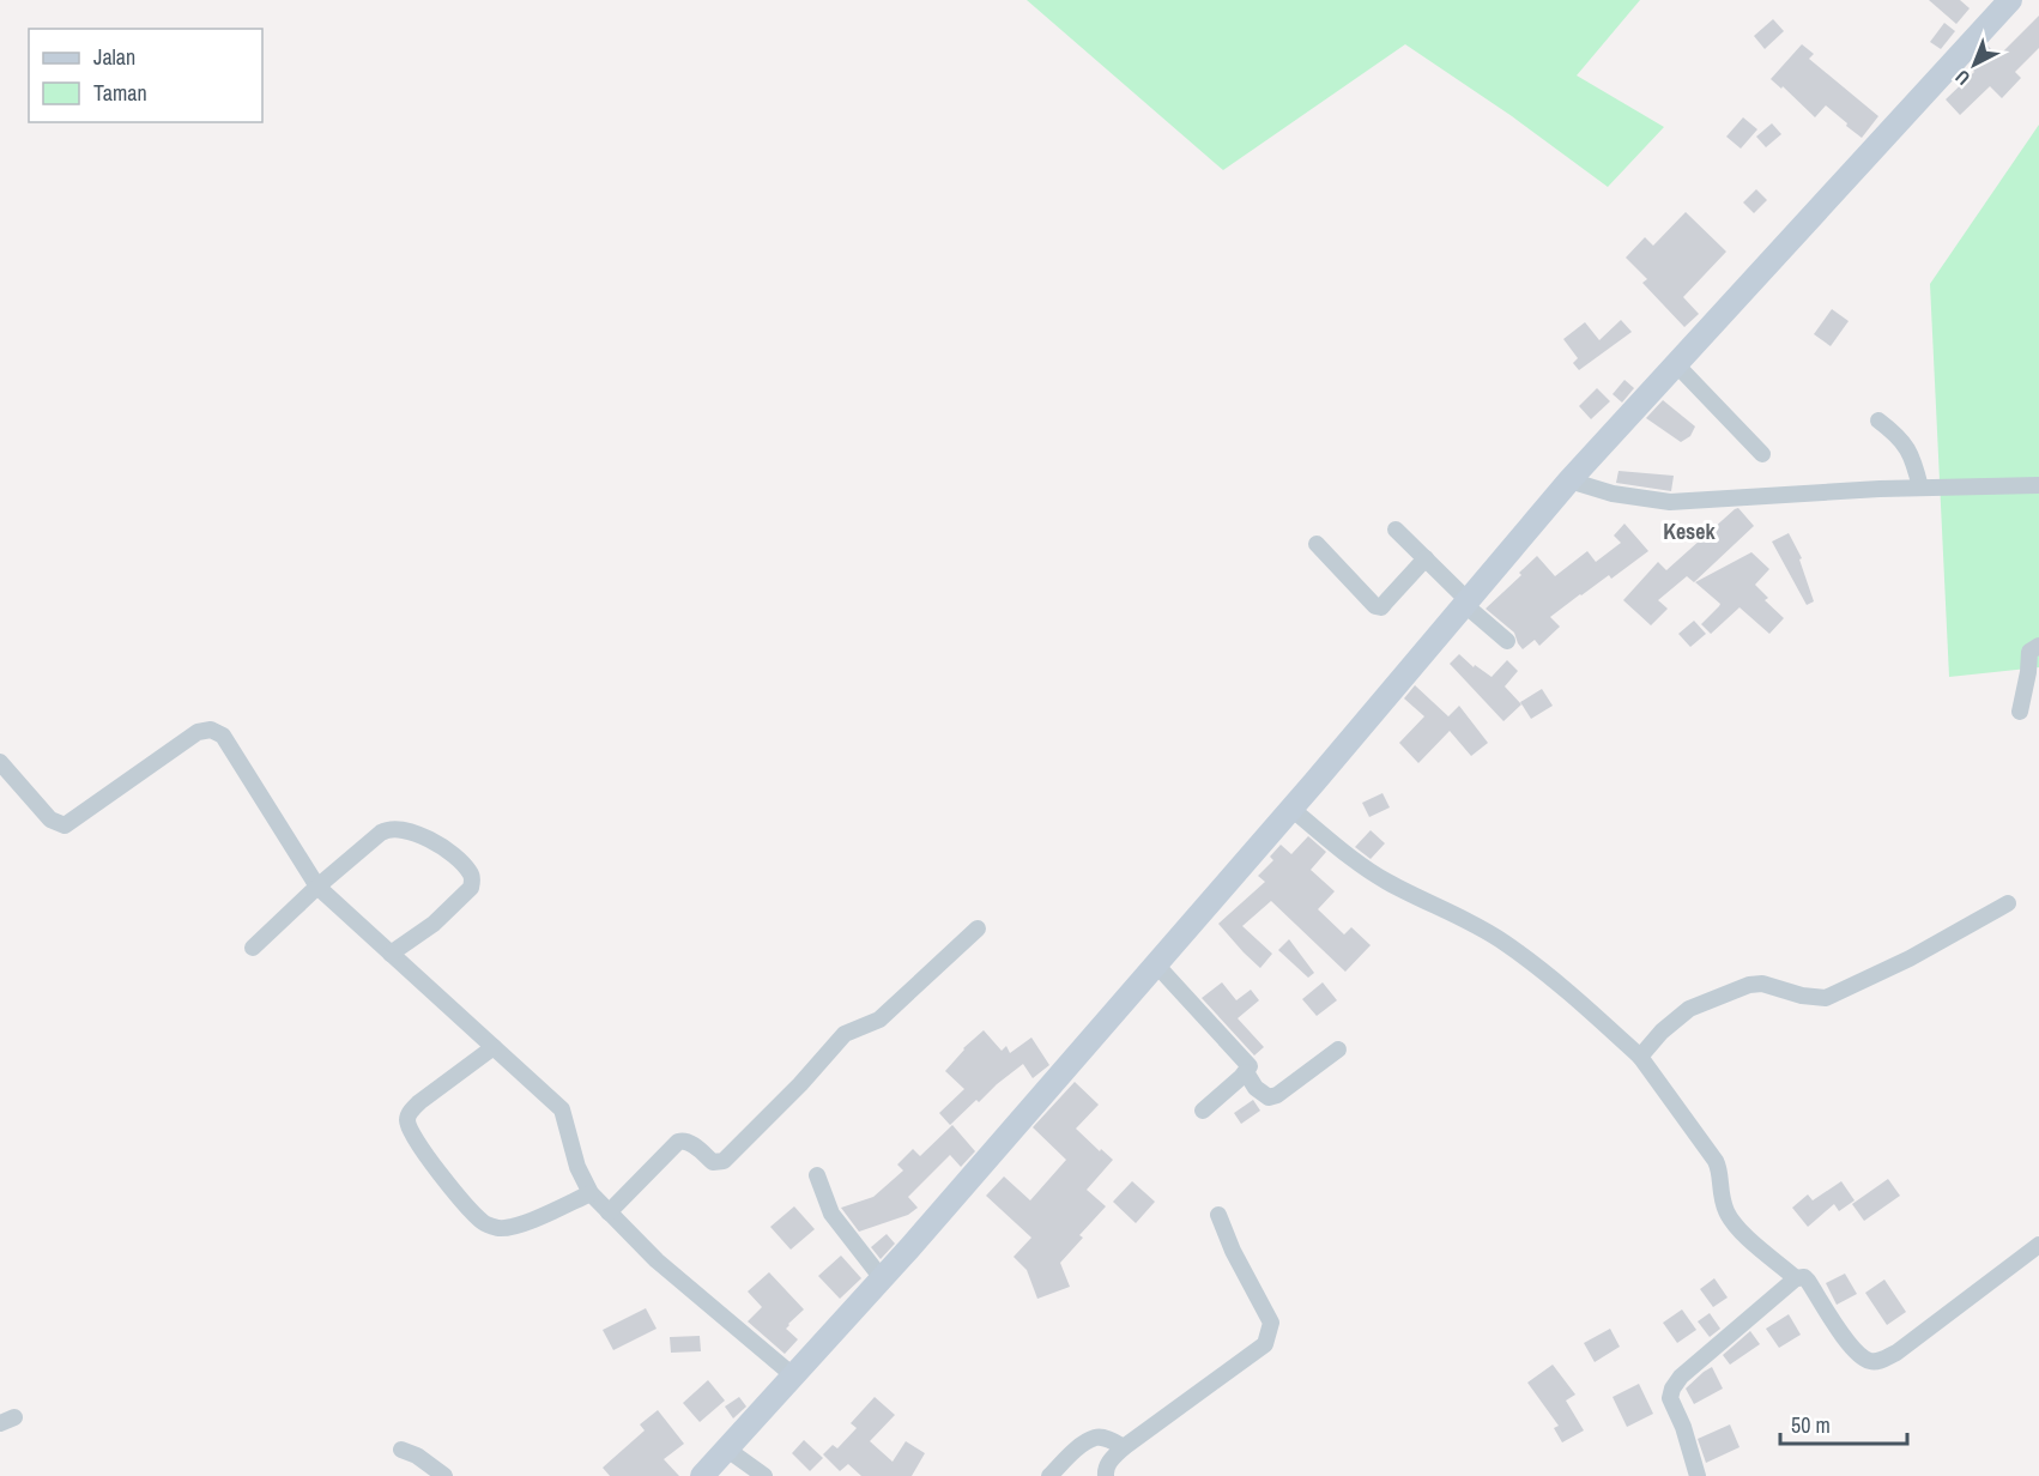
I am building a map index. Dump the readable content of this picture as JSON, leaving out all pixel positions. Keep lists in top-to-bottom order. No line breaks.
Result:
{"districts":["Kesek"],"legend":["Jalan","Taman"],"scale_bar":"50 m","north":"bottom left"}
